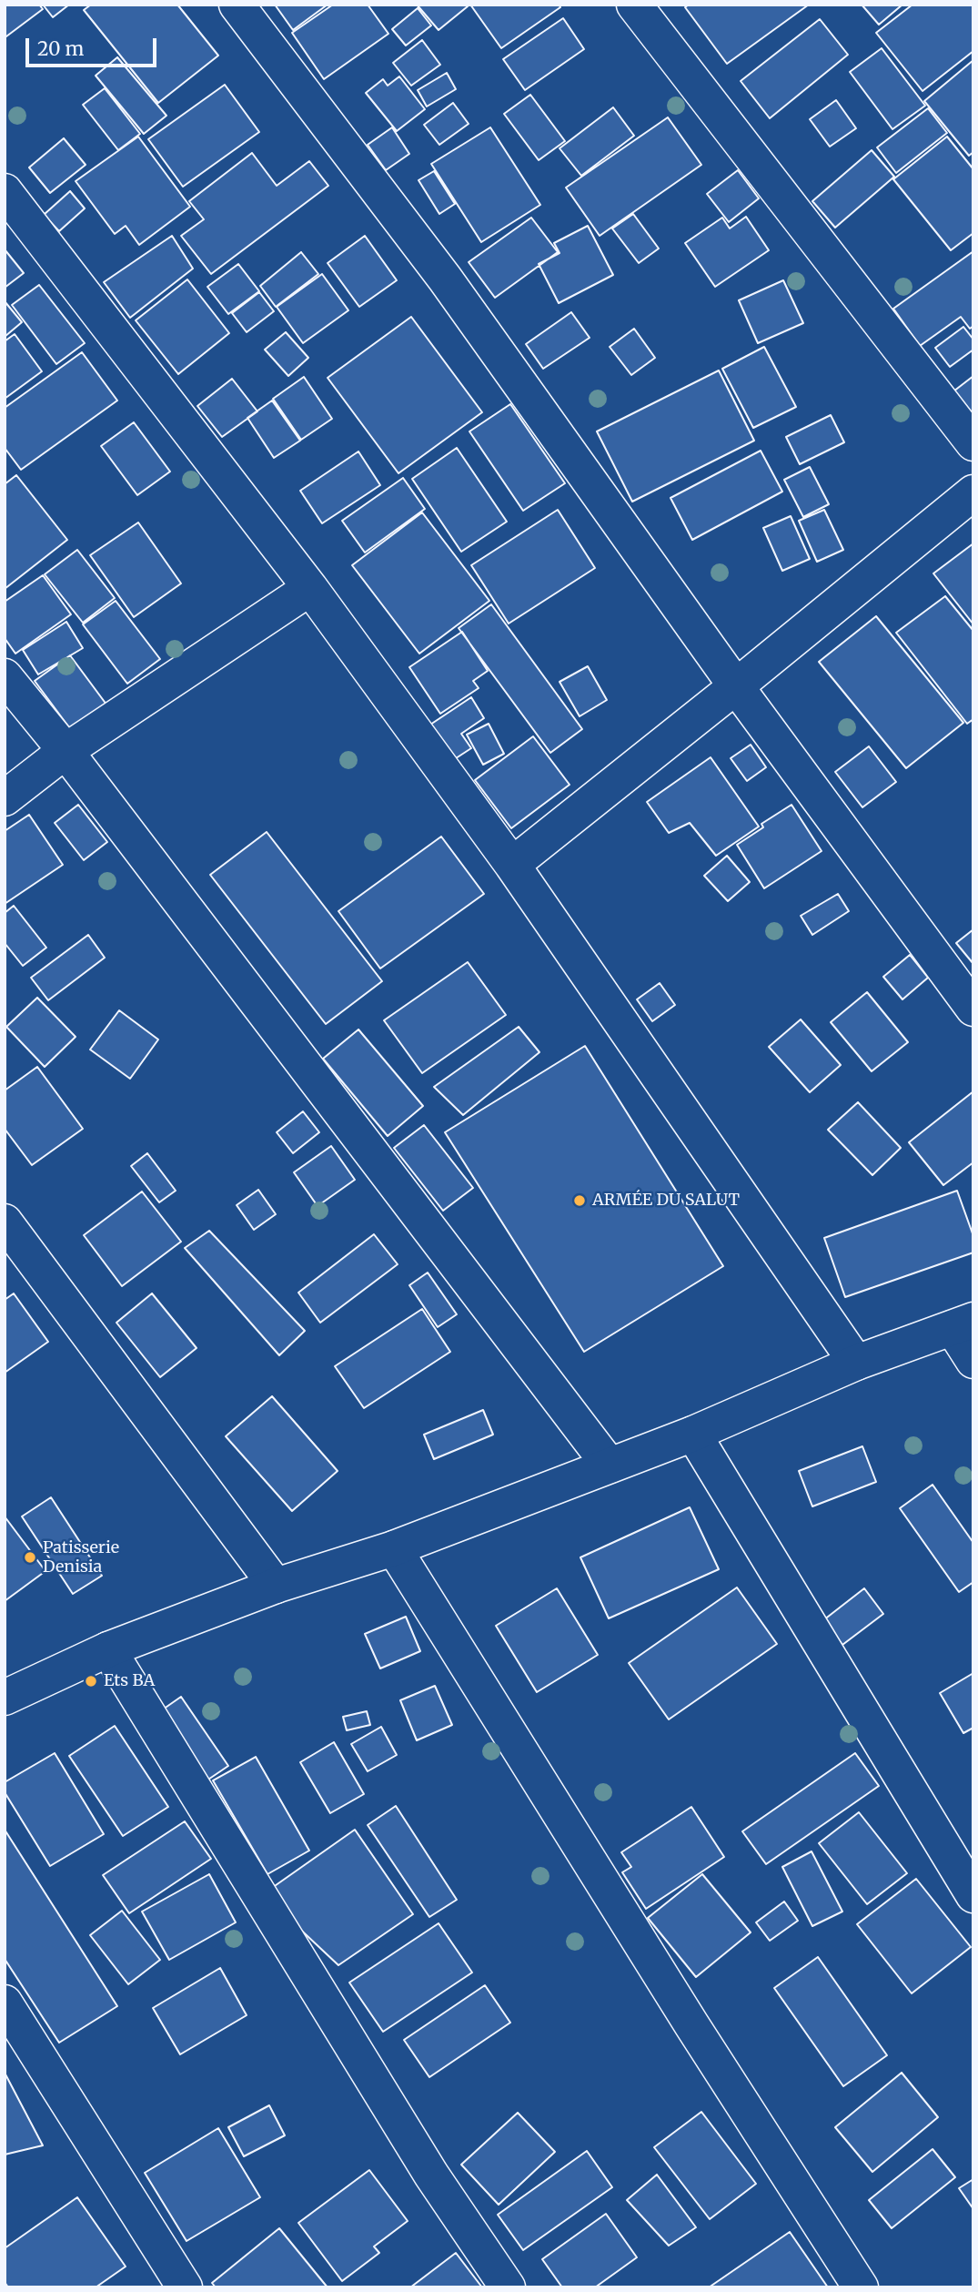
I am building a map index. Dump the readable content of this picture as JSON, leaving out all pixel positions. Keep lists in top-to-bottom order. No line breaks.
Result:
{"places":["ARMÉE DU SALUT","Patisserie Denisia","Ets BA"],"scale_bar":"20 m"}
